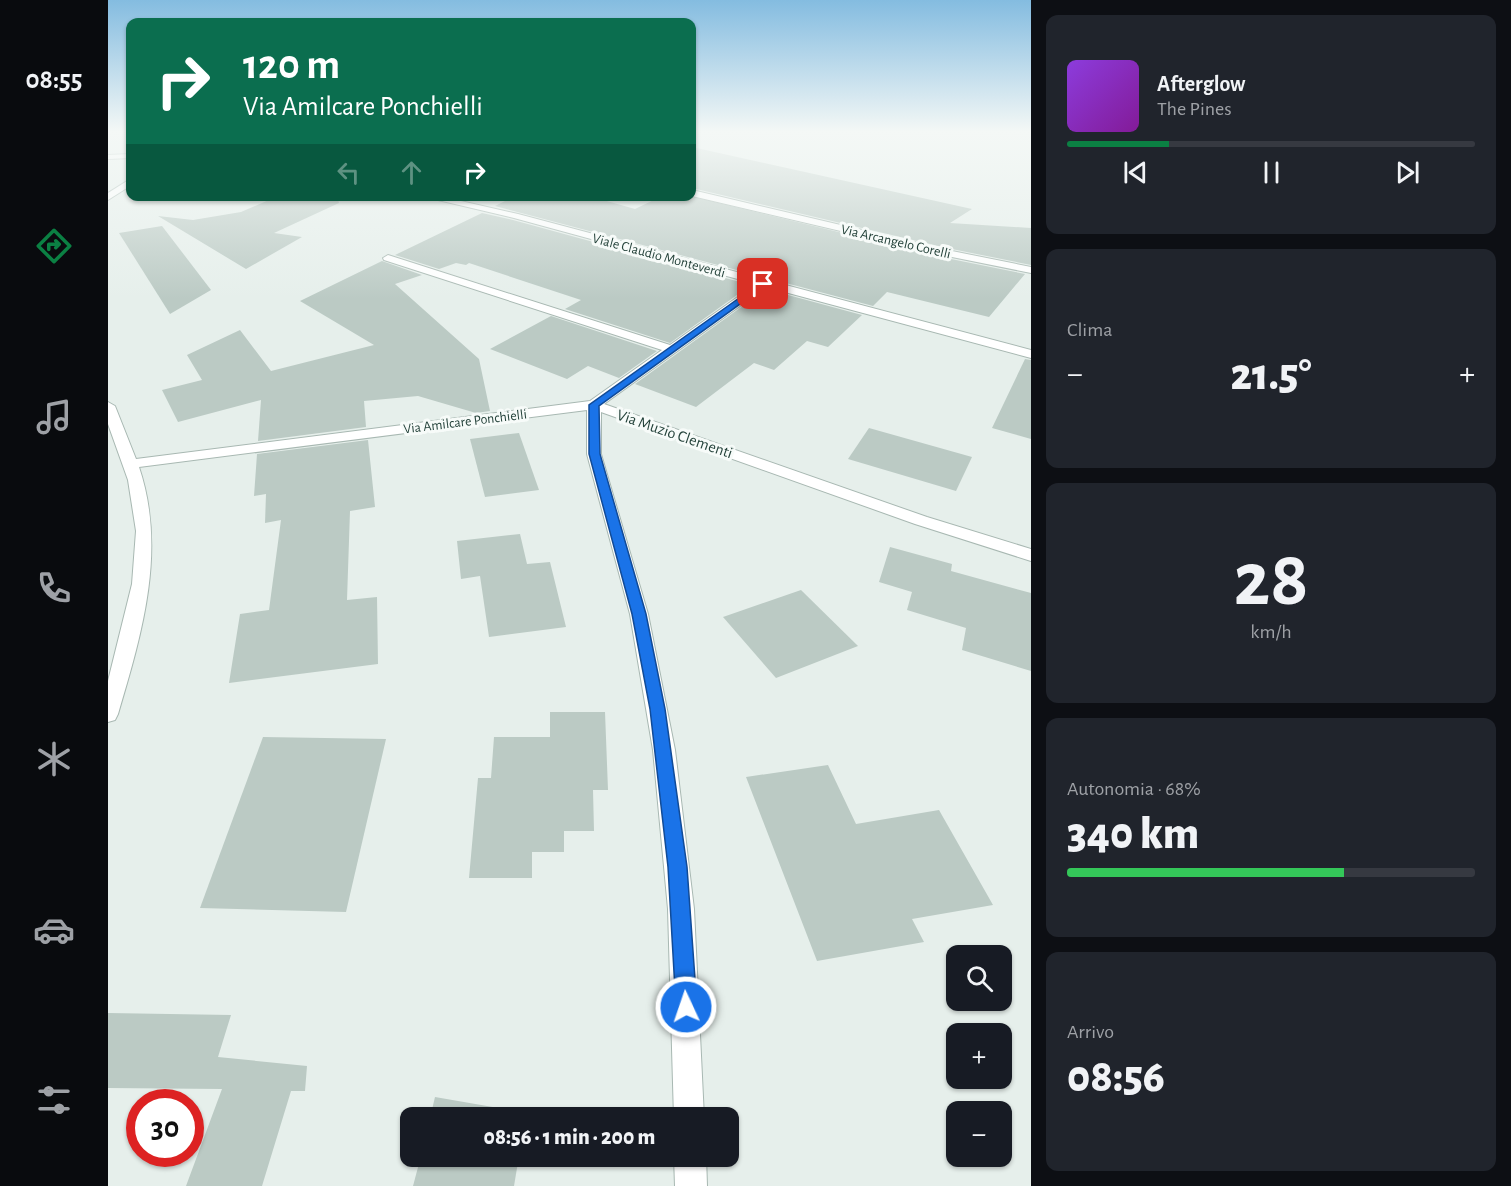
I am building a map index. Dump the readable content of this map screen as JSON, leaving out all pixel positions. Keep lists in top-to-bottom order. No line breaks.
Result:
{"streets":{"street":["Via Arcangelo Corelli","Viale Claudio Monteverdi","Via Amilcare Ponchielli","Via Muzio Clementi"]},"crossings":[["Viale Claudio Monteverdi","Via Amilcare Ponchielli"],["Via Amilcare Ponchielli","Via Muzio Clementi"]],"page":{"tabs":"08:55","turn":["120 m","Via Amilcare Ponchielli"],"song":["Afterglow","The Pines"],"tile":["Clima",["28","km/h"],["Autonomia · 68%","340 km"],["Arrivo","08:56"]],"heat":["−","21.5°","+"],"map_buttons":["+","−"],"limit":"30","trip":"08:56 · 1 min · 200 m"}}
